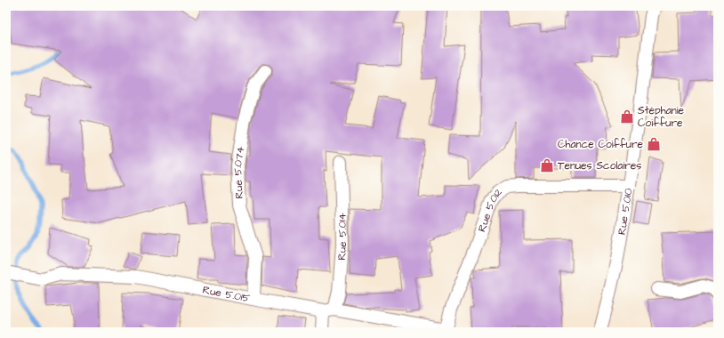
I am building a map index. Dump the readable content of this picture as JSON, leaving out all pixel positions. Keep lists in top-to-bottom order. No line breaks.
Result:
{"streets":{"street":["Rue 5.074","Rue 5.012","Rue 5.010","Rue 5.014","Rue 5.015"]},"crossings":[["Rue 5.074","Rue 5.015"],["Rue 5.012","Rue 5.010"],["Rue 5.012","Rue 5.015"],["Rue 5.014","Rue 5.015"]],"places":{"shop":["Stéphanie Coiffure","Chance Coiffure","Tenues Scolaires"]}}
